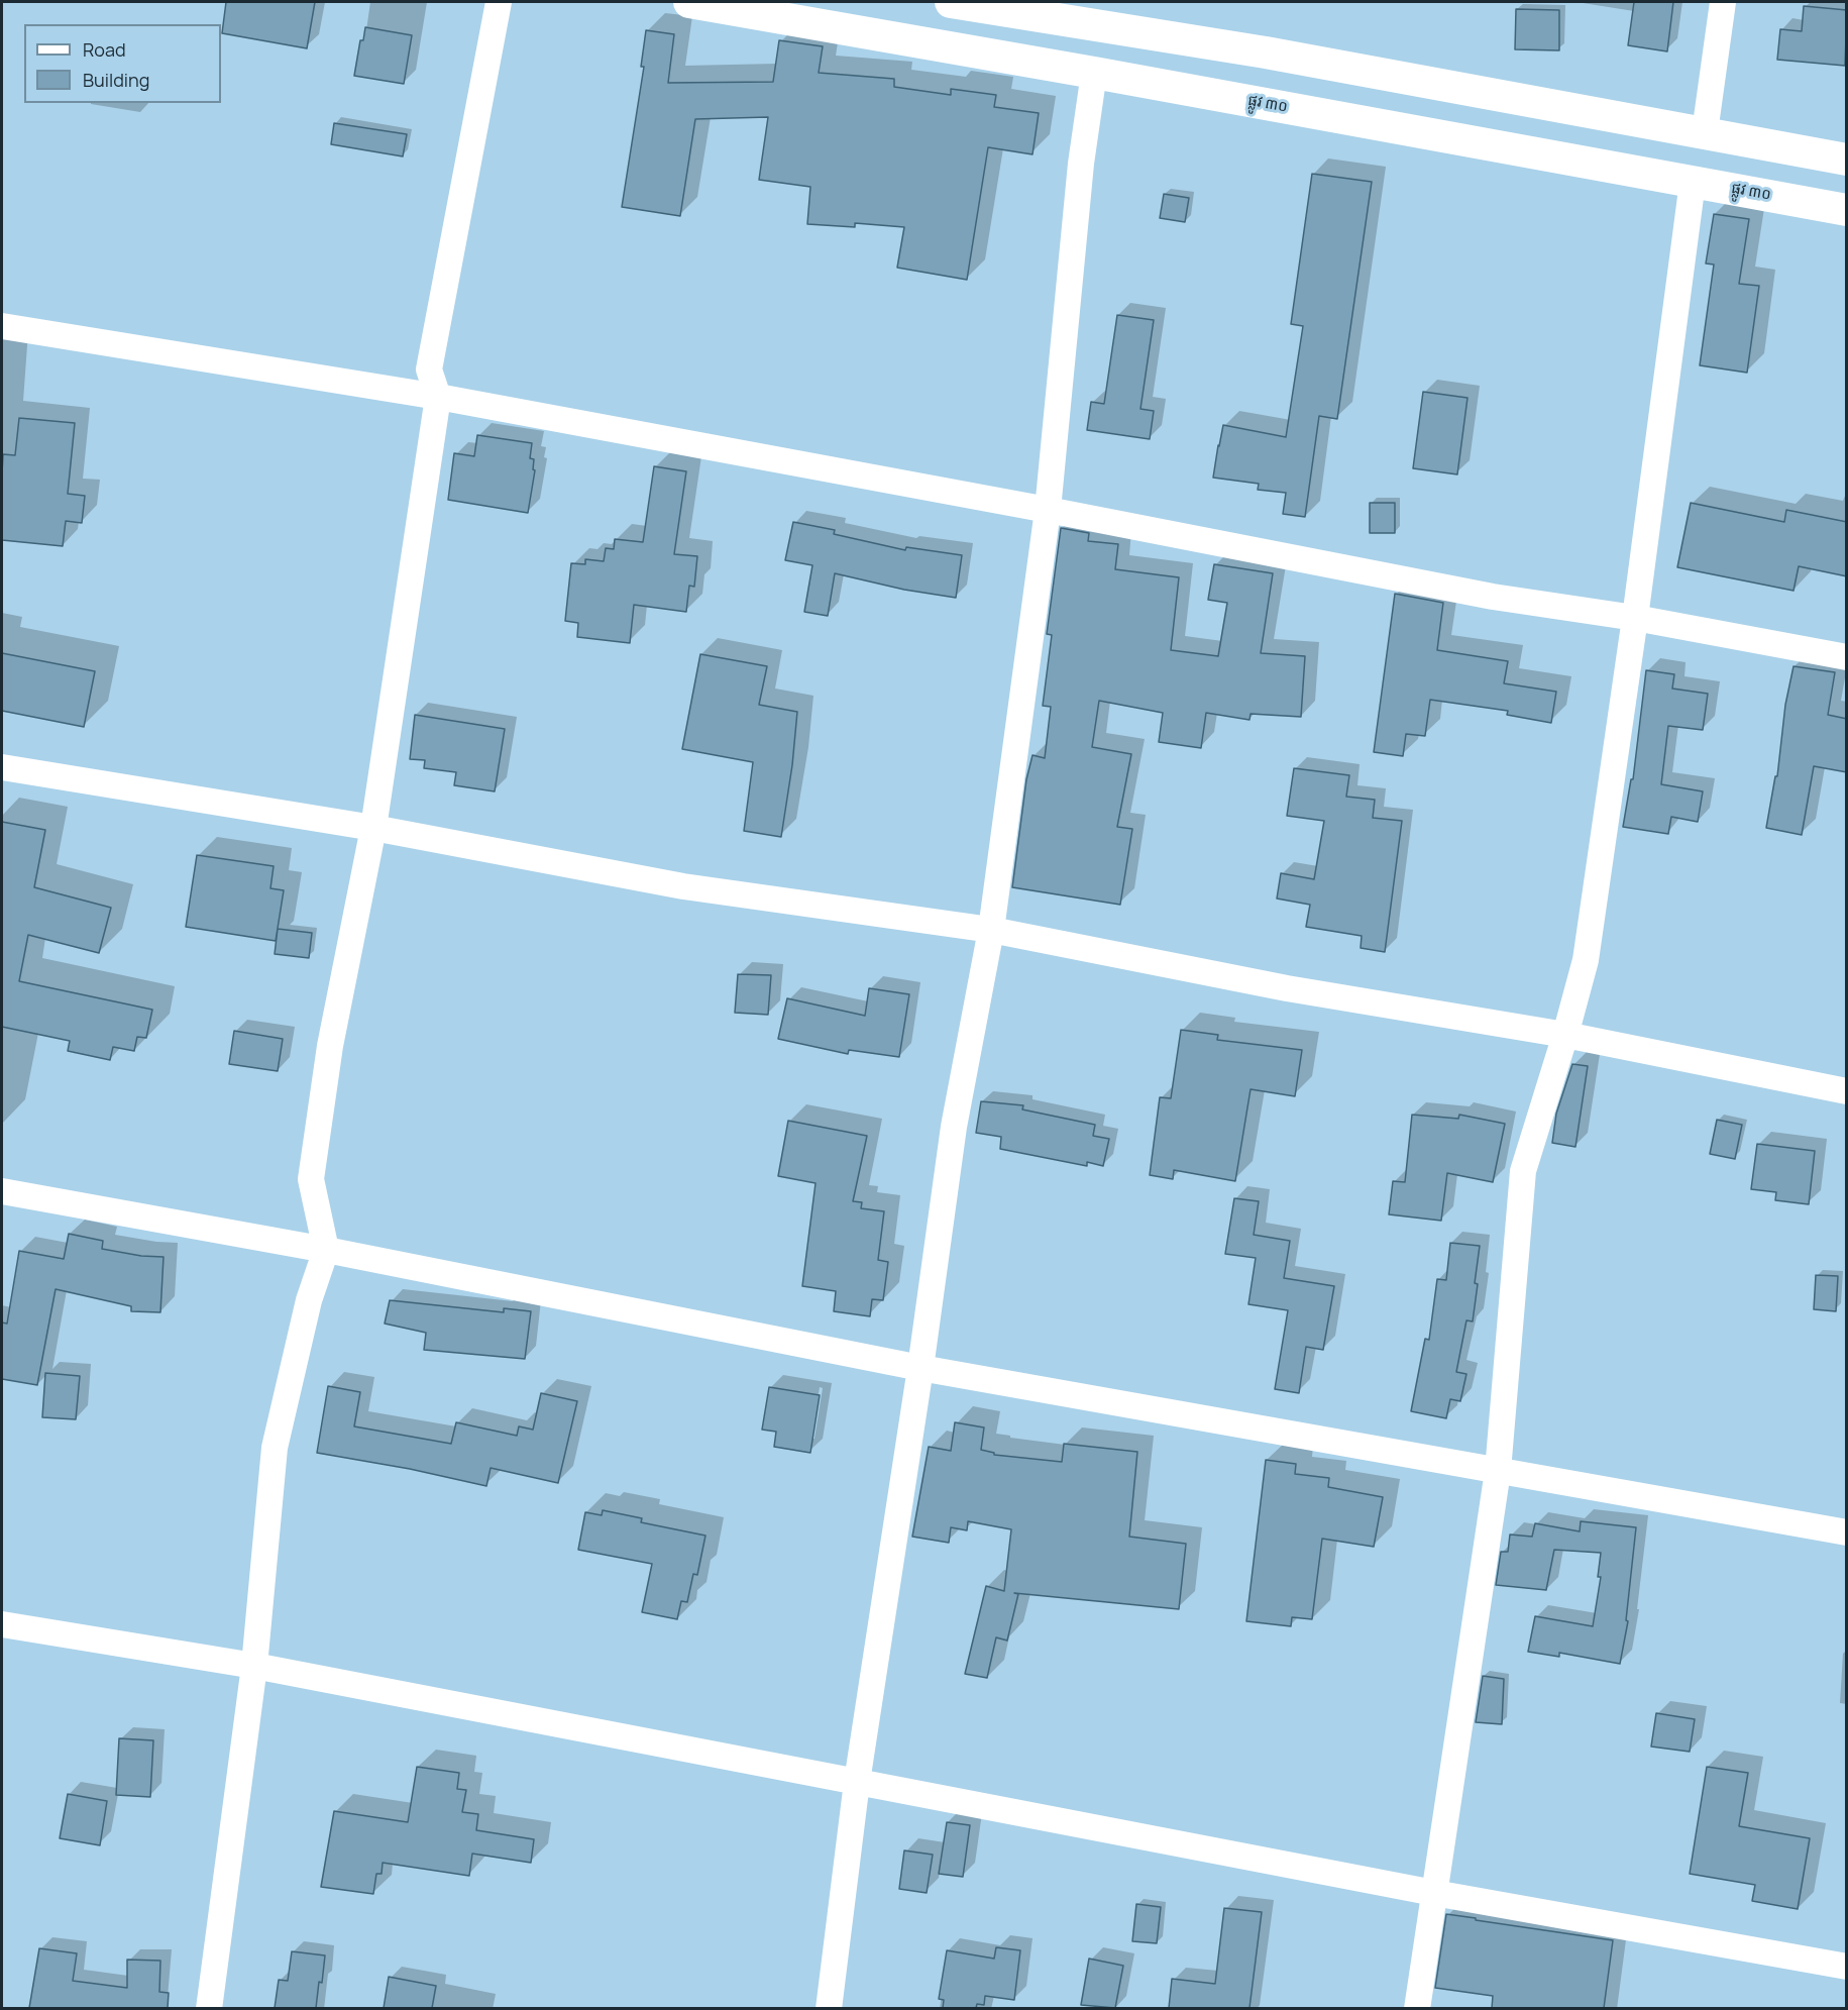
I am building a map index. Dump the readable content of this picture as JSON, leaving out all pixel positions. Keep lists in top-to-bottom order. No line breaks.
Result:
{"streets":{"street":["ផ្លូវ ៣០"]},"legend":["Road","Building"]}
